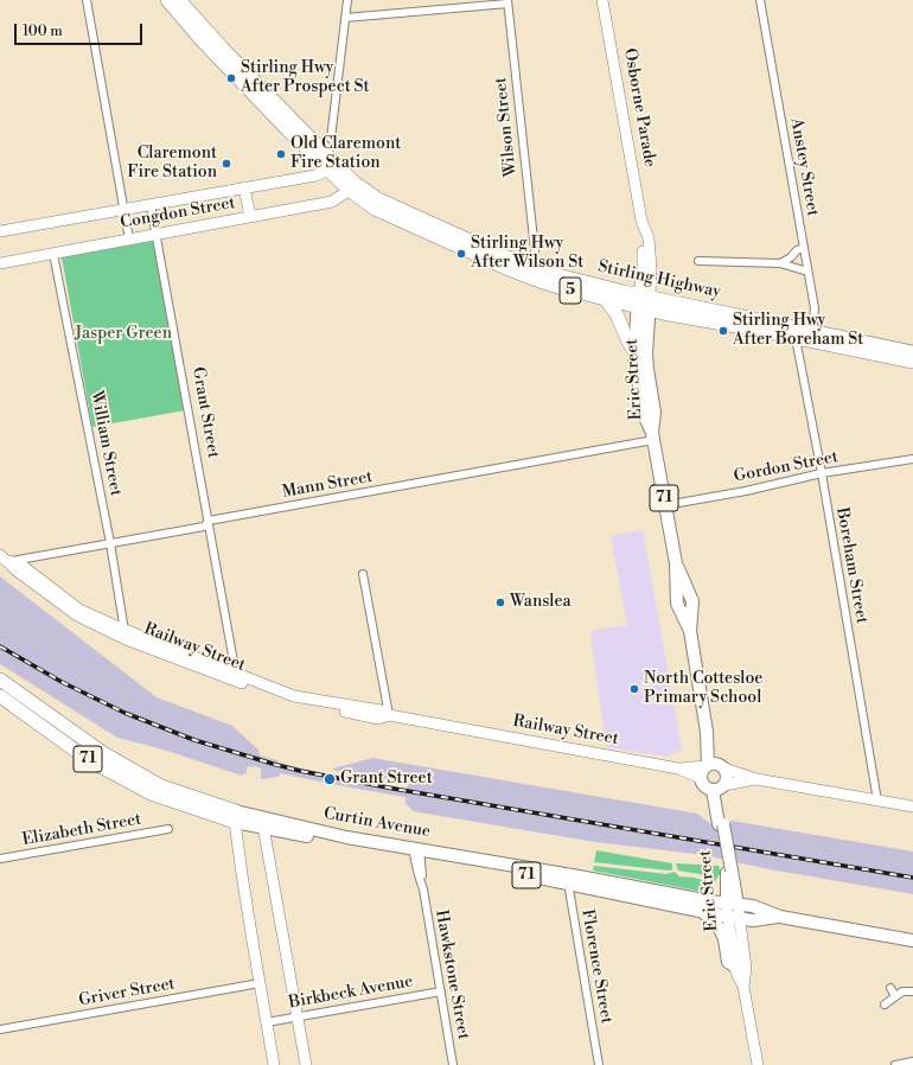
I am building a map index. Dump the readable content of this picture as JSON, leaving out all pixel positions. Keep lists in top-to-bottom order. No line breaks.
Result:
{"streets":{"highway":["Stirling Highway","5","71","Curtin Avenue"],"main road":["Eric Street"],"street":["Osborne Parade","Wilson Street","Anstey Street","Congdon Street","Grant Street","William Street","Gordon Street","Mann Street","Boreham Street","Railway Street","Elizabeth Street","Florence Street","Hawkstone Street","Griver Street","Birkbeck Avenue"]},"crossings":[["Osborne Parade","Stirling Highway"],["Osborne Parade","Eric Street"],["Anstey Street","Stirling Highway"],["Congdon Street","Stirling Highway"],["Congdon Street","Grant Street"],["Congdon Street","William Street"],["Stirling Highway","Eric Street"],["Stirling Highway","71"],["Stirling Highway","Boreham Street"],["Eric Street","Gordon Street"],["Eric Street","Mann Street"],["Eric Street","71"],["Eric Street","Railway Street"],["Eric Street","Curtin Avenue"],["Grant Street","Mann Street"],["Grant Street","Railway Street"],["William Street","Mann Street"],["William Street","Railway Street"],["Gordon Street","Boreham Street"],["Mann Street","Railway Street"],["71","Railway Street"],["Boreham Street","Railway Street"],["Curtin Avenue","Florence Street"],["Curtin Avenue","Hawkstone Street"],["Hawkstone Street","Birkbeck Avenue"]],"parks":["Jasper Green"],"places":["Stirling Hwy After Prospect St","Old Claremont Fire Station","Claremont Fire Station","Stirling Hwy After Wilson St","Stirling Hwy After Boreham St","Wanslea","North Cottesloe Primary School","Grant Street"],"scale_bar":"100 m"}
